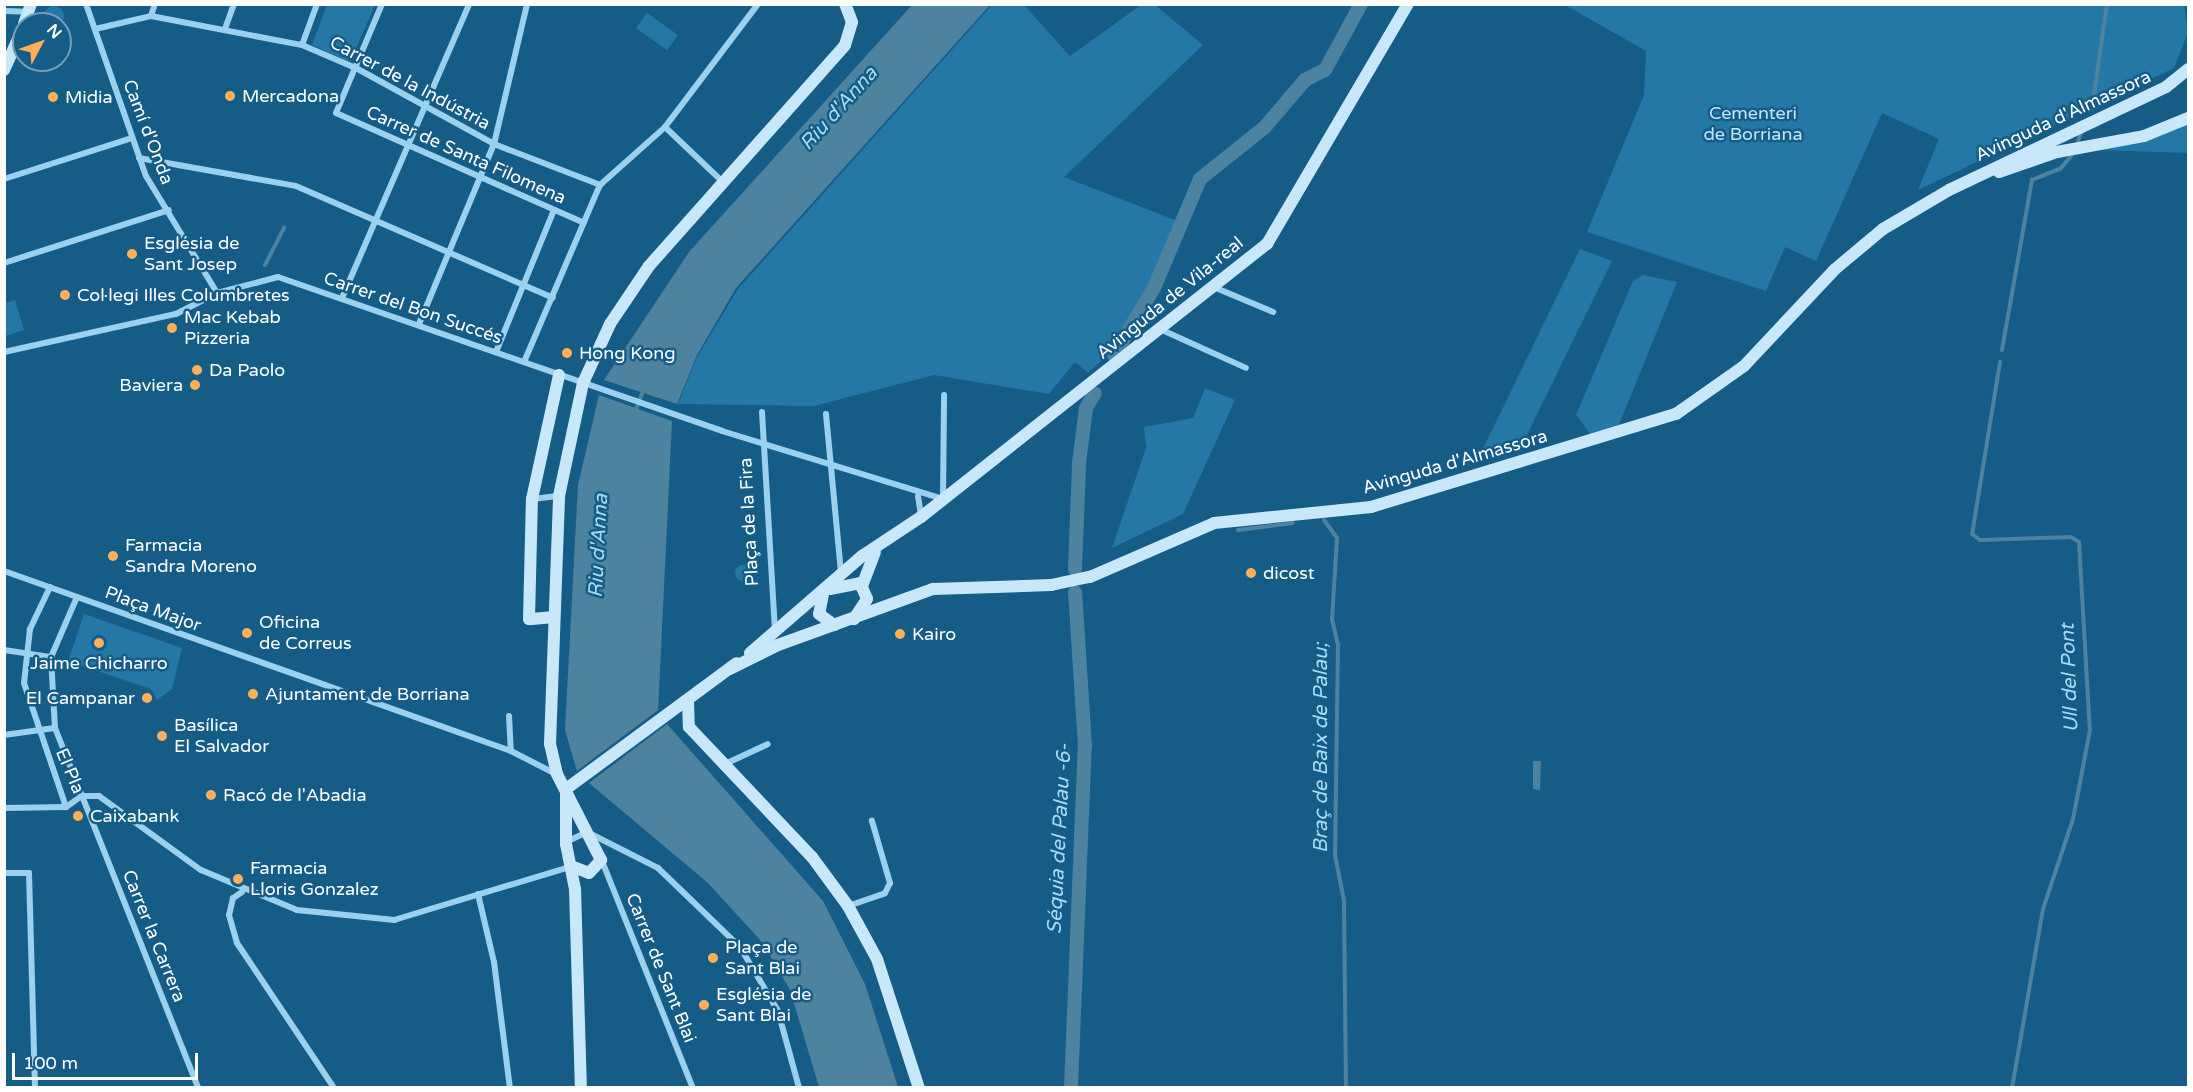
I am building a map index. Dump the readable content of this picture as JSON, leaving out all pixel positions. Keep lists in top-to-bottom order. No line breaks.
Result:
{"streets":{"street":["Carrer de la Indústria","Avinguda d'Almassora","Camí d'Onda","Carrer de Santa Filomena","Avinguda de Vila-real","Carrer del Bon Succés","Plaça de la Fira","Plaça Major","El Pla","Carrer la Carrera","Carrer de Sant Blai"]},"crossings":[["Carrer de la Indústria","Camí d'Onda"],["Carrer de la Indústria","Carrer de Santa Filomena"],["Avinguda d'Almassora","Avinguda de Vila-real"],["Avinguda d'Almassora","Plaça de la Fira"],["Camí d'Onda","Carrer del Bon Succés"],["Avinguda de Vila-real","Plaça de la Fira"],["Carrer del Bon Succés","Plaça de la Fira"],["Plaça Major","El Pla"],["El Pla","Carrer la Carrera"]],"water":["Riu d'Anna","Ull del Pont","Braç de Baix de Palau;","Séquia del Palau -6-"],"parks":["Cementeri de Borriana"],"places":["Mercadona","Midia","Església de Sant Josep","Col·legi Illes Columbretes","Mac Kebab Pizzeria","Hong Kong","Da Paolo","Baviera","Farmacia Sandra Moreno","dicost","Oficina de Correus","Kairo","Jaime Chicharro","Ajuntament de Borriana","El Campanar","Basílica El Salvador","Racó de l'Abadia","Caixabank","Farmacia Lloris Gonzalez","Plaça de Sant Blai","Església de Sant Blai"],"scale_bar":"100 m","north":"top right"}
